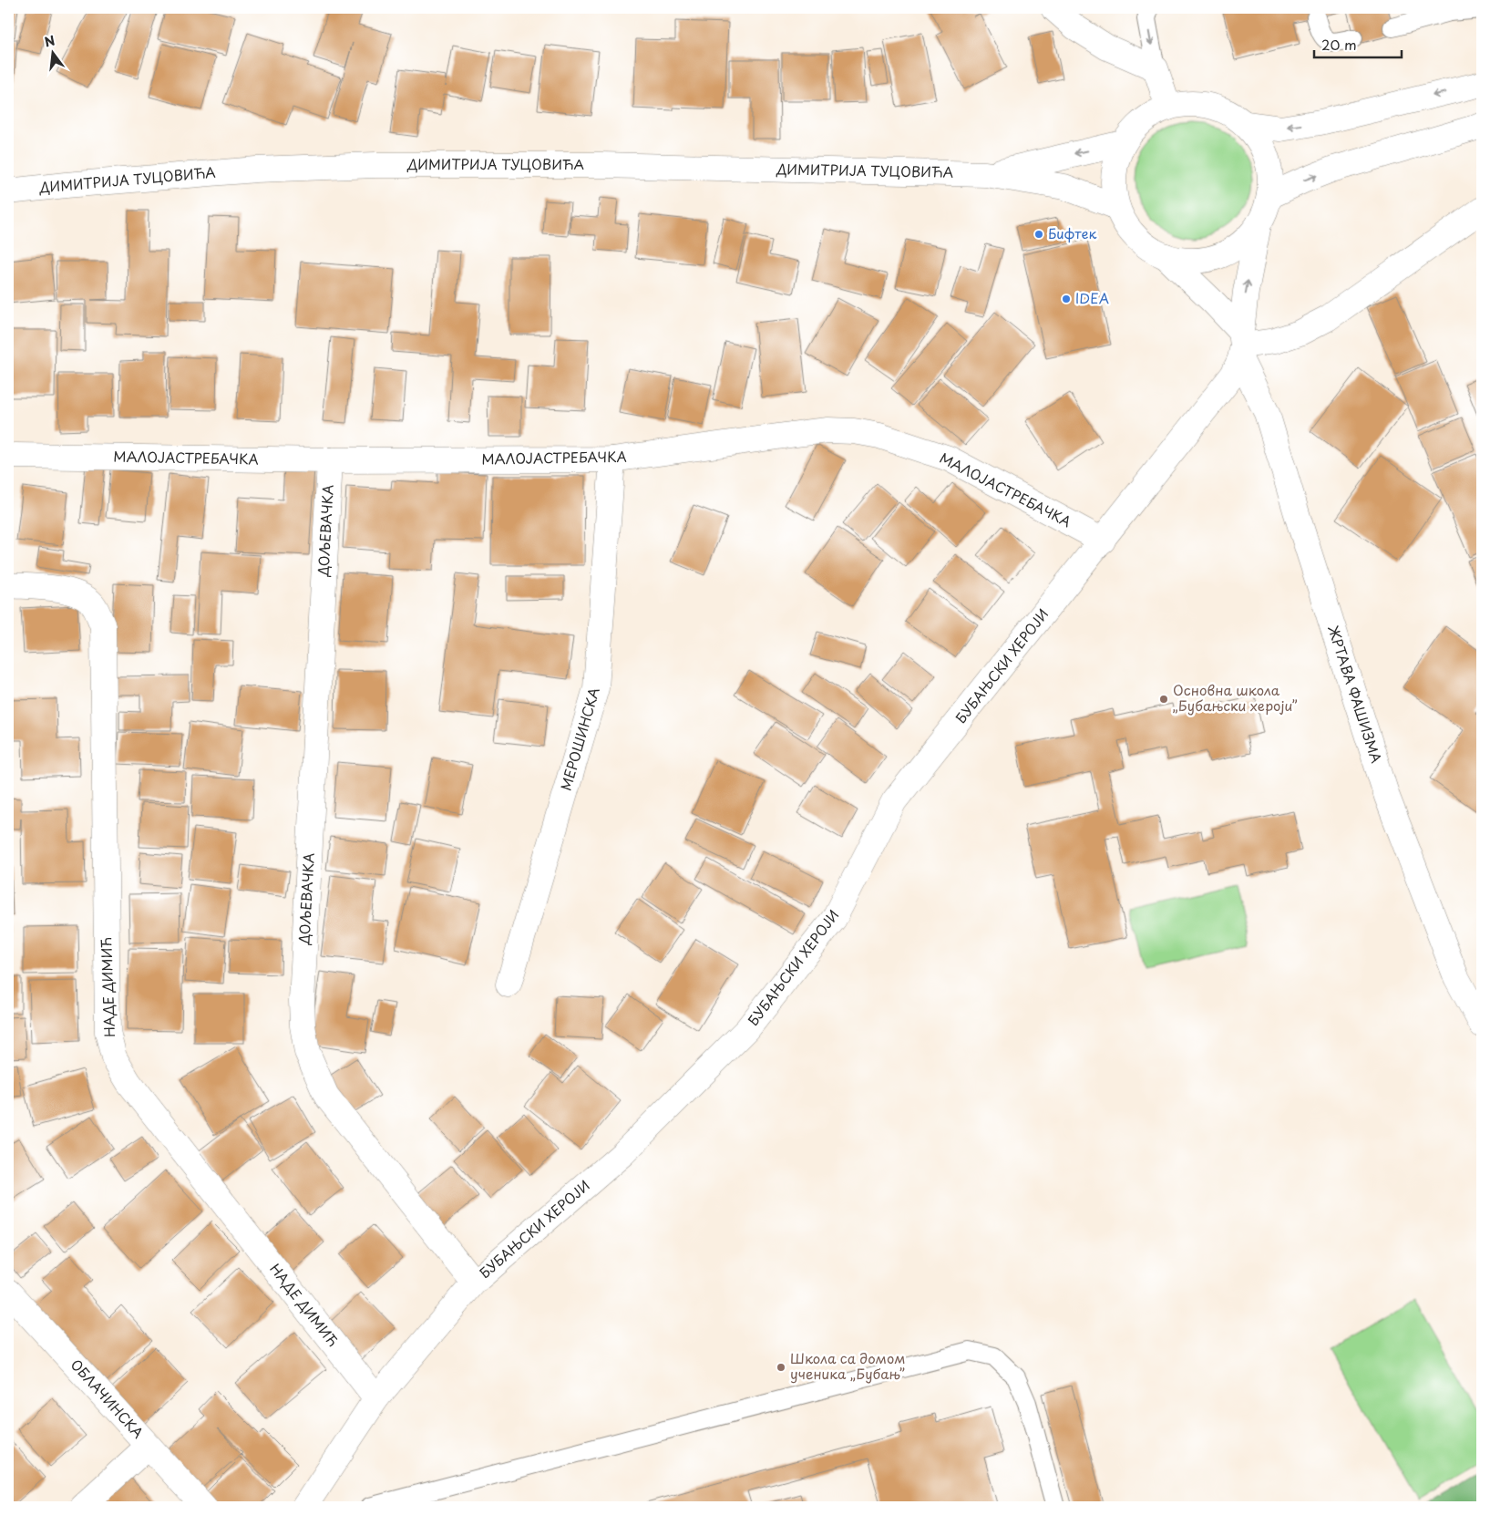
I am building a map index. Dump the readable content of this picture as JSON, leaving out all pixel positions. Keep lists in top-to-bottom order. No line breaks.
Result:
{"streets":{"street":["ДИМИТРИЈА ТУЦОВИЋА","МАЛОЈАСТРЕБАЧКА","ДОЉЕВАЧКА","БУБАЊСКИ ХЕРОЈИ","ЖРТАВА ФАШИЗМА","МЕРОШИНСКА","НАДЕ ДИМИЋ","ОБЛАЧИНСКА"]},"crossings":[["ДИМИТРИЈА ТУЦОВИЋА","ЖРТАВА ФАШИЗМА"],["МАЛОЈАСТРЕБАЧКА","ДОЉЕВАЧКА"],["МАЛОЈАСТРЕБАЧКА","БУБАЊСКИ ХЕРОЈИ"],["МАЛОЈАСТРЕБАЧКА","МЕРОШИНСКА"],["ДОЉЕВАЧКА","БУБАЊСКИ ХЕРОЈИ"],["БУБАЊСКИ ХЕРОЈИ","ЖРТАВА ФАШИЗМА"],["БУБАЊСКИ ХЕРОЈИ","НАДЕ ДИМИЋ"]],"places":["Бифтек","IDEA","Основна школа „Бубањски хероји”","Школа са домом ученика „Бубањ”"],"scale_bar":"20 m","north":"top"}
